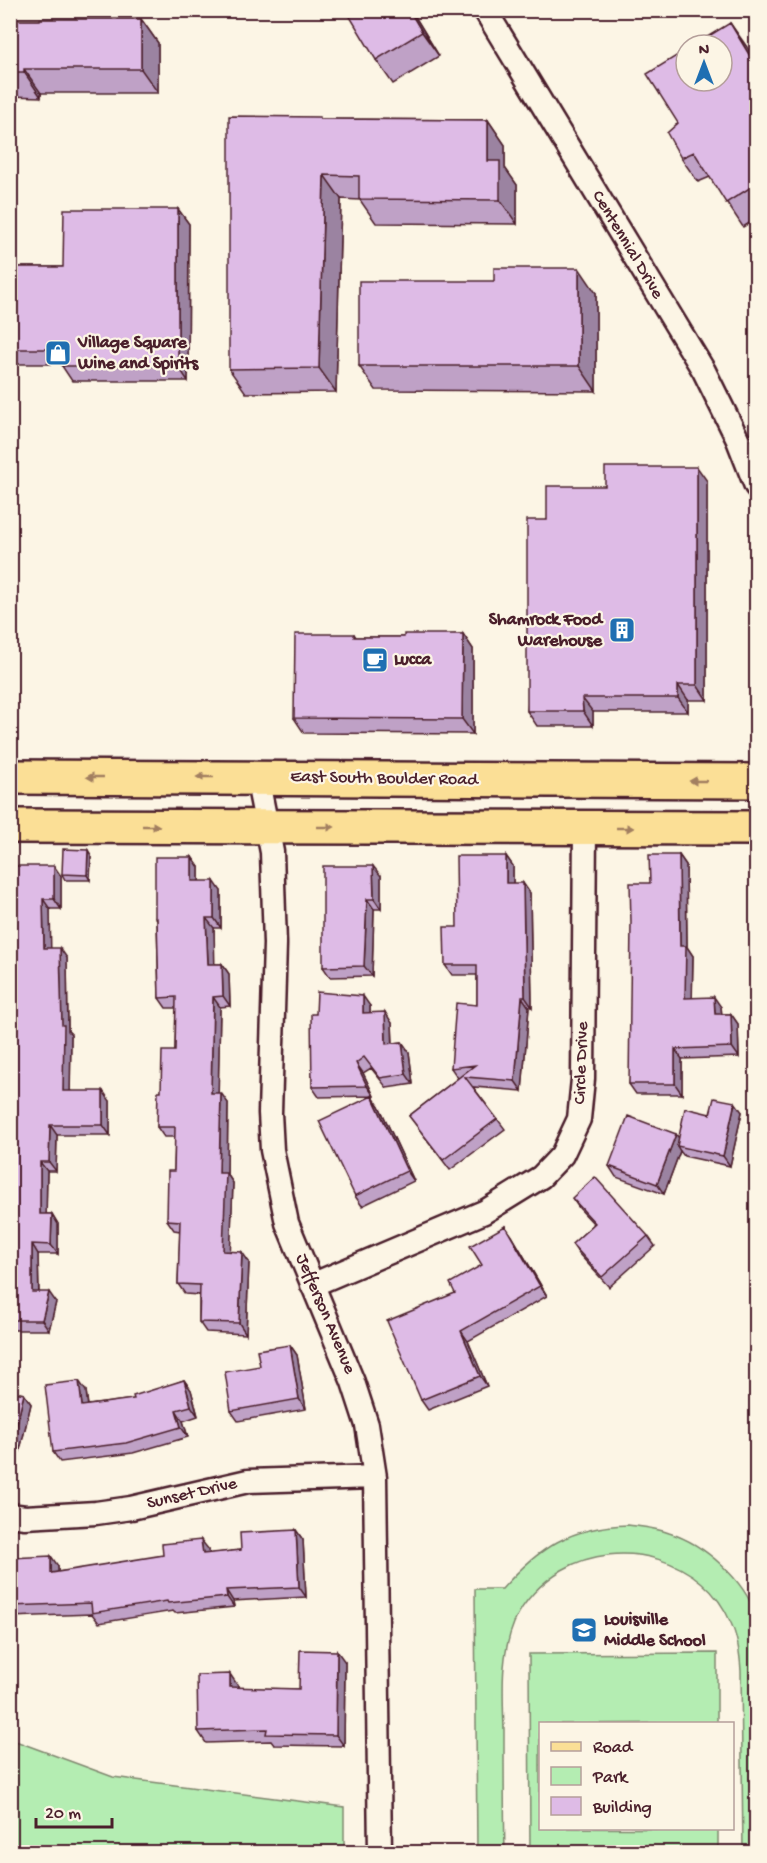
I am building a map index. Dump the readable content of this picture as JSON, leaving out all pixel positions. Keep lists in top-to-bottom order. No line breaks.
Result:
{"streets":{"main road":["East South Boulder Road"],"street":["Centennial Drive","Circle Drive","Jefferson Avenue","Sunset Drive"]},"crossings":[["East South Boulder Road","Jefferson Avenue"],["Circle Drive","Jefferson Avenue"],["Jefferson Avenue","Sunset Drive"]],"places":{"shop":["Village Square Wine and Spirits"],"building":["Shamrock Food Warehouse"],"cafe":["Lucca"],"school or university":["Louisville Middle School"]},"legend":["Road","Park","Building"],"scale_bar":"20 m","north":"top"}
